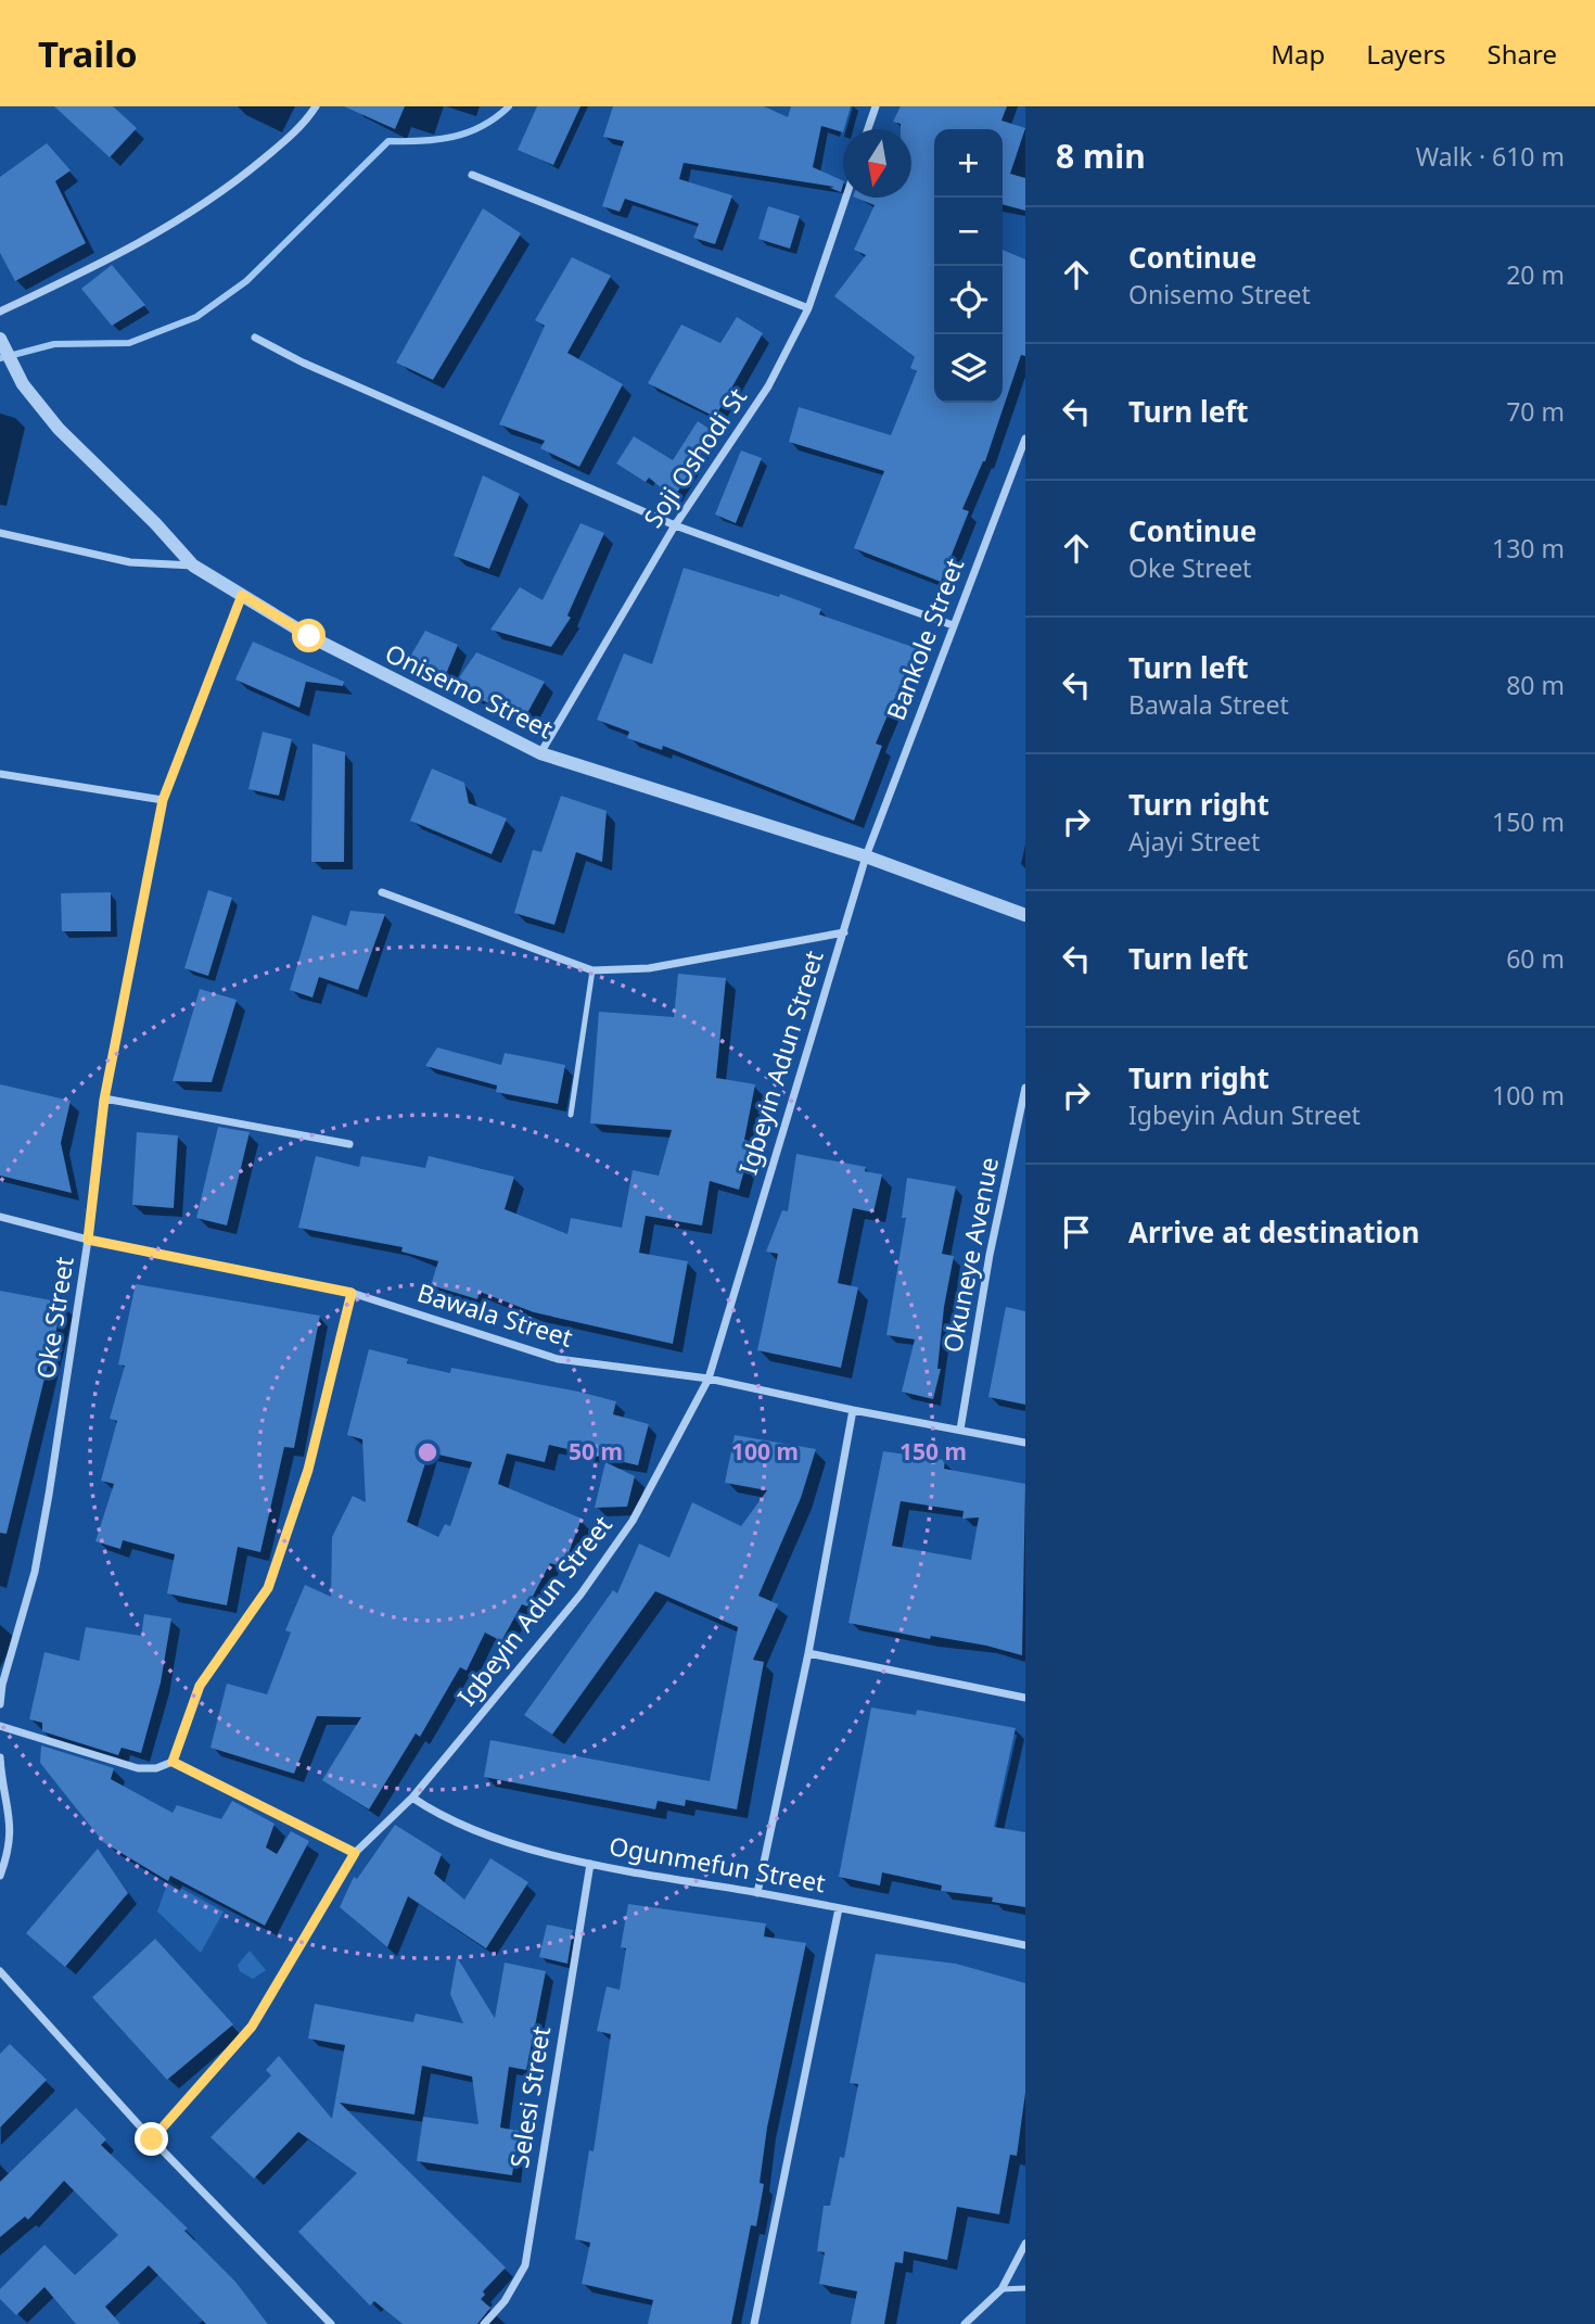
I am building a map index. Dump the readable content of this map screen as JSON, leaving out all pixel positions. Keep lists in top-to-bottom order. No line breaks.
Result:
{"streets":{"street":["Soji Oshodi St","Bankole Street","Onisemo Street","Igbeyin Adun Street","Okuneye Avenue","Bawala Street","Oke Street","Ogunmefun Street","Selesi Street"]},"crossings":[["Soji Oshodi St","Onisemo Street"],["Bankole Street","Onisemo Street"],["Bankole Street","Igbeyin Adun Street"],["Onisemo Street","Igbeyin Adun Street"],["Onisemo Street","Oke Street"],["Igbeyin Adun Street","Bawala Street"],["Igbeyin Adun Street","Ogunmefun Street"],["Okuneye Avenue","Bawala Street"],["Bawala Street","Oke Street"],["Ogunmefun Street","Selesi Street"]],"north":"bottom","page":{"header":"Trailo","nav":["Map","Layers","Share"],"heading":["8 min","Walk · 610 m"],"map_buttons":["+","−"],"list":[["Continue","Onisemo Street","20 m"],["Turn left","70 m"],["Continue","Oke Street","130 m"],["Turn left","Bawala Street","80 m"],["Turn right","Ajayi Street","150 m"],["Turn left","60 m"],["Turn right","Igbeyin Adun Street","100 m"],"Arrive at destination"]},"rings":["50 m","100 m","150 m"]}
